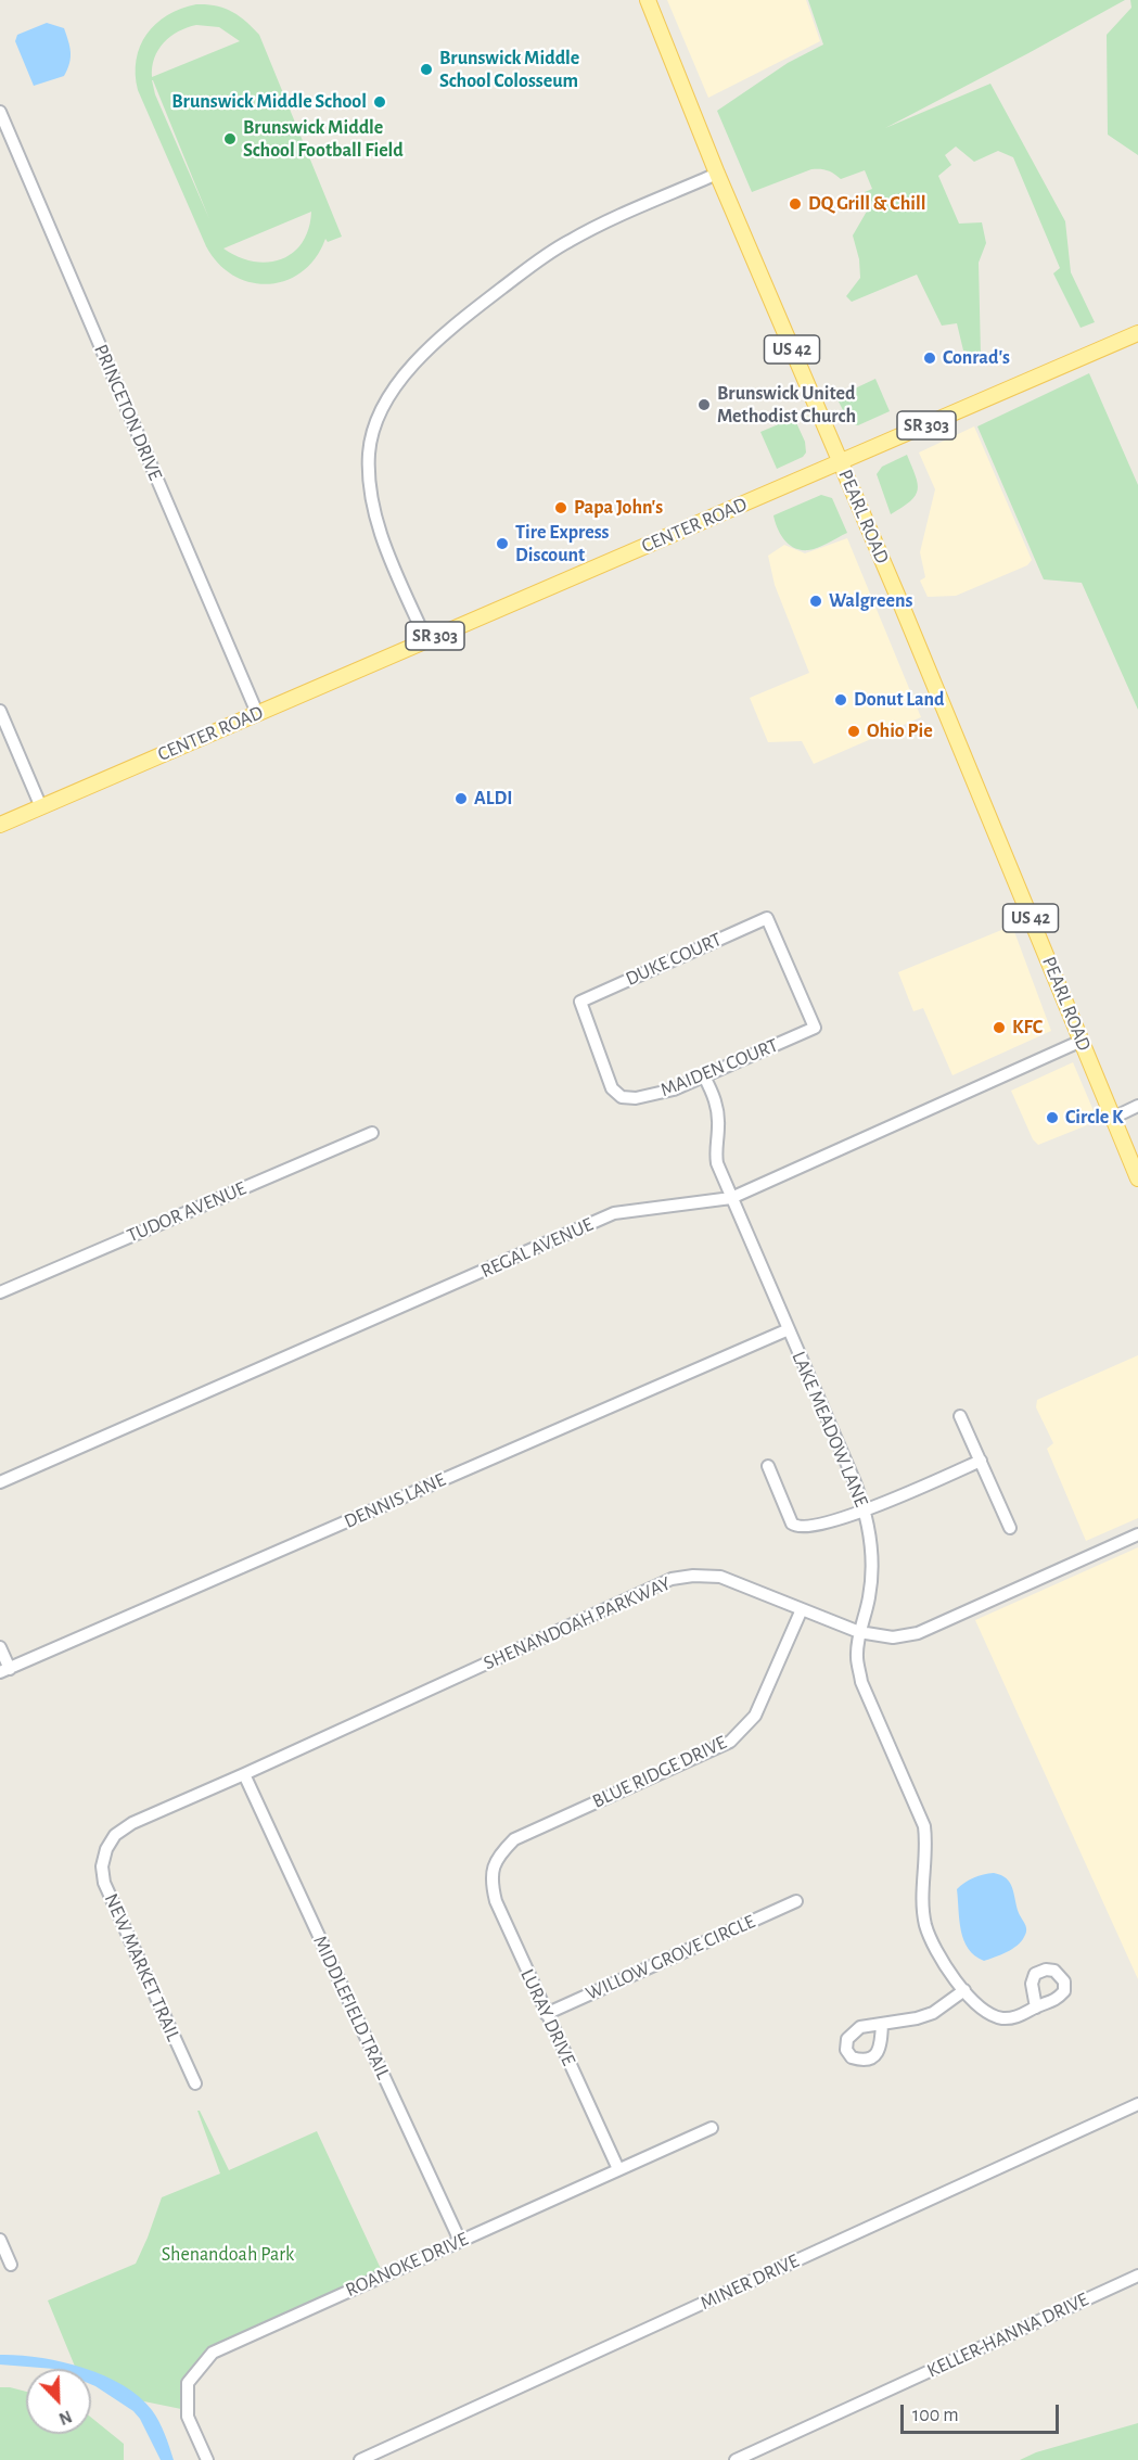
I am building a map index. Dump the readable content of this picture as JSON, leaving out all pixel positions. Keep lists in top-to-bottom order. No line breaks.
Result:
{"streets":{"main road":["US 42","SR 303","PEARL ROAD","CENTER ROAD"],"street":["PRINCETON DRIVE","DUKE COURT","MAIDEN COURT","TUDOR AVENUE","REGAL AVENUE","LAKE MEADOW LANE","DENNIS LANE","SHENANDOAH PARKWAY","BLUE RIDGE DRIVE","WILLOW GROVE CIRCLE","NEW MARKET TRAIL","MIDDLEFIELD TRAIL","LURAY DRIVE","ROANOKE DRIVE","MINER DRIVE","KELLER-HANNA DRIVE"]},"crossings":[["PRINCETON DRIVE","CENTER ROAD"],["PEARL ROAD","CENTER ROAD"],["PEARL ROAD","REGAL AVENUE"],["DUKE COURT","MAIDEN COURT"],["MAIDEN COURT","LAKE MEADOW LANE"],["REGAL AVENUE","LAKE MEADOW LANE"],["LAKE MEADOW LANE","DENNIS LANE"],["LAKE MEADOW LANE","SHENANDOAH PARKWAY"],["SHENANDOAH PARKWAY","BLUE RIDGE DRIVE"],["SHENANDOAH PARKWAY","NEW MARKET TRAIL"],["SHENANDOAH PARKWAY","MIDDLEFIELD TRAIL"],["BLUE RIDGE DRIVE","LURAY DRIVE"],["WILLOW GROVE CIRCLE","LURAY DRIVE"],["MIDDLEFIELD TRAIL","ROANOKE DRIVE"],["LURAY DRIVE","ROANOKE DRIVE"]],"parks":["Shenandoah Park"],"places":["Brunswick Middle School Colosseum","Brunswick Middle School","Brunswick Middle School Football Field","DQ Grill & Chill","Conrad's","Brunswick United Methodist Church","Papa John's","Tire Express Discount","Walgreens","Donut Land","Ohio Pie","ALDI","KFC","Circle K"],"scale_bar":"100 m","north":"bottom right"}
